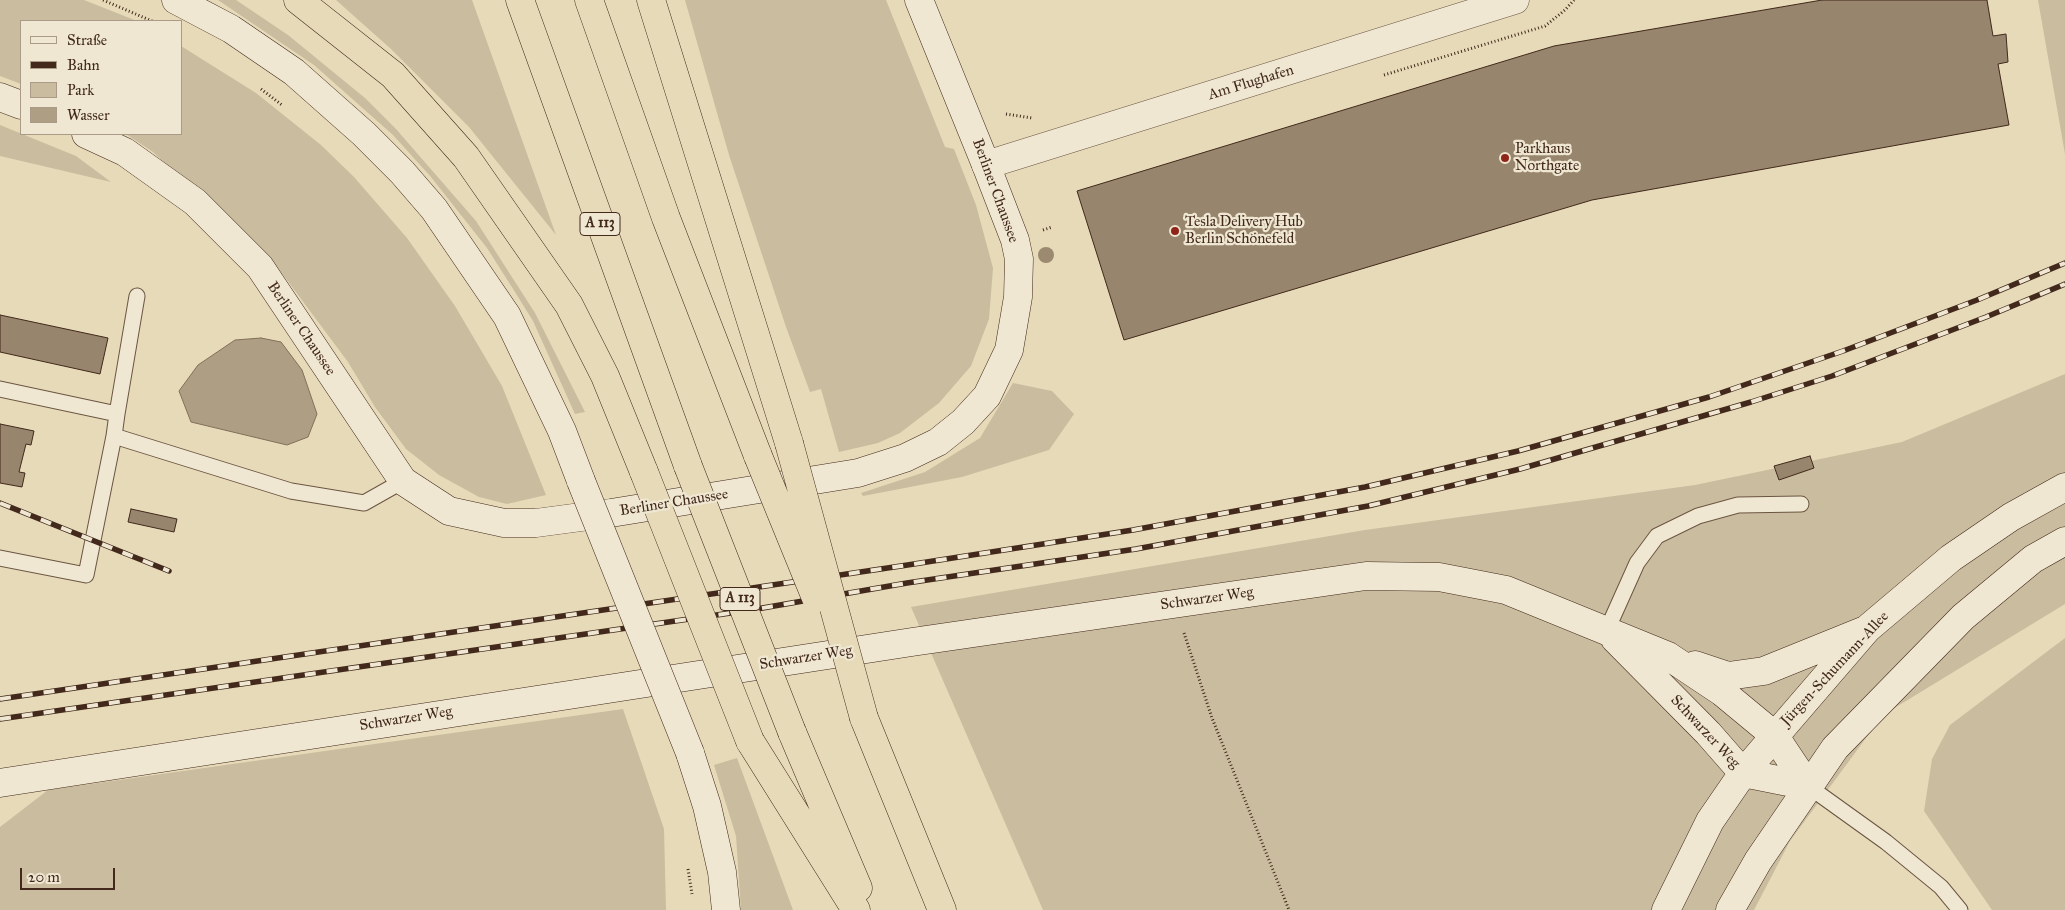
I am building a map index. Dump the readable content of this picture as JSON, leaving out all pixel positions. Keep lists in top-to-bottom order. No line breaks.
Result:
{"streets":{"highway":["A 113"],"street":["Am Flughafen","Berliner Chaussee","Schwarzer Weg","Jürgen-Schumann-Allee"]},"crossings":[["Am Flughafen","Berliner Chaussee"],["Schwarzer Weg","Jürgen-Schumann-Allee"]],"places":["Parkhaus Northgate","Tesla Delivery Hub Berlin Schönefeld"],"legend":["Straße","Bahn","Park","Wasser"],"scale_bar":"20 m"}
